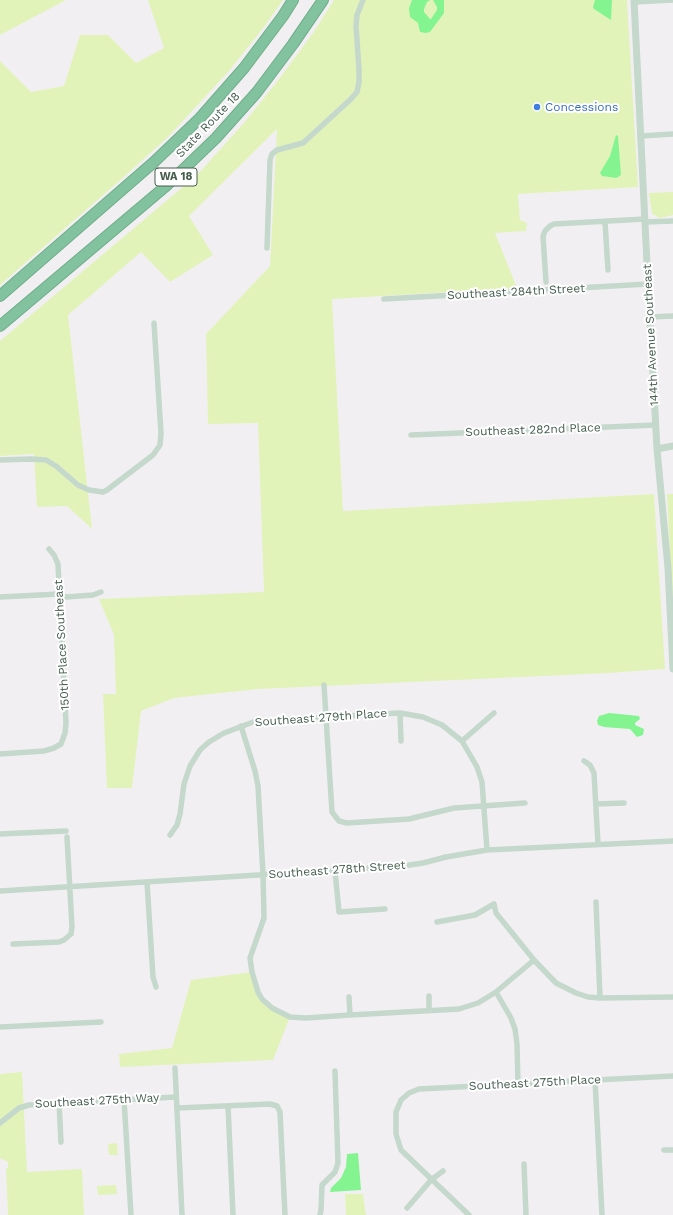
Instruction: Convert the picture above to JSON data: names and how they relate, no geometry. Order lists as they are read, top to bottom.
{
  "streets": {
    "highway": ["State Route 18", "WA 18"],
    "street": [
      "Southeast 284th Street",
      "144th Avenue Southeast",
      "Southeast 282nd Place",
      "150th Place Southeast",
      "Southeast 279th Place",
      "Southeast 278th Street",
      "Southeast 275th Place",
      "Southeast 275th Way"
    ]
  },
  "crossings": [
    ["Southeast 284th Street", "144th Avenue Southeast"],
    ["144th Avenue Southeast", "Southeast 282nd Place"]
  ],
  "places": ["Concessions"]
}
